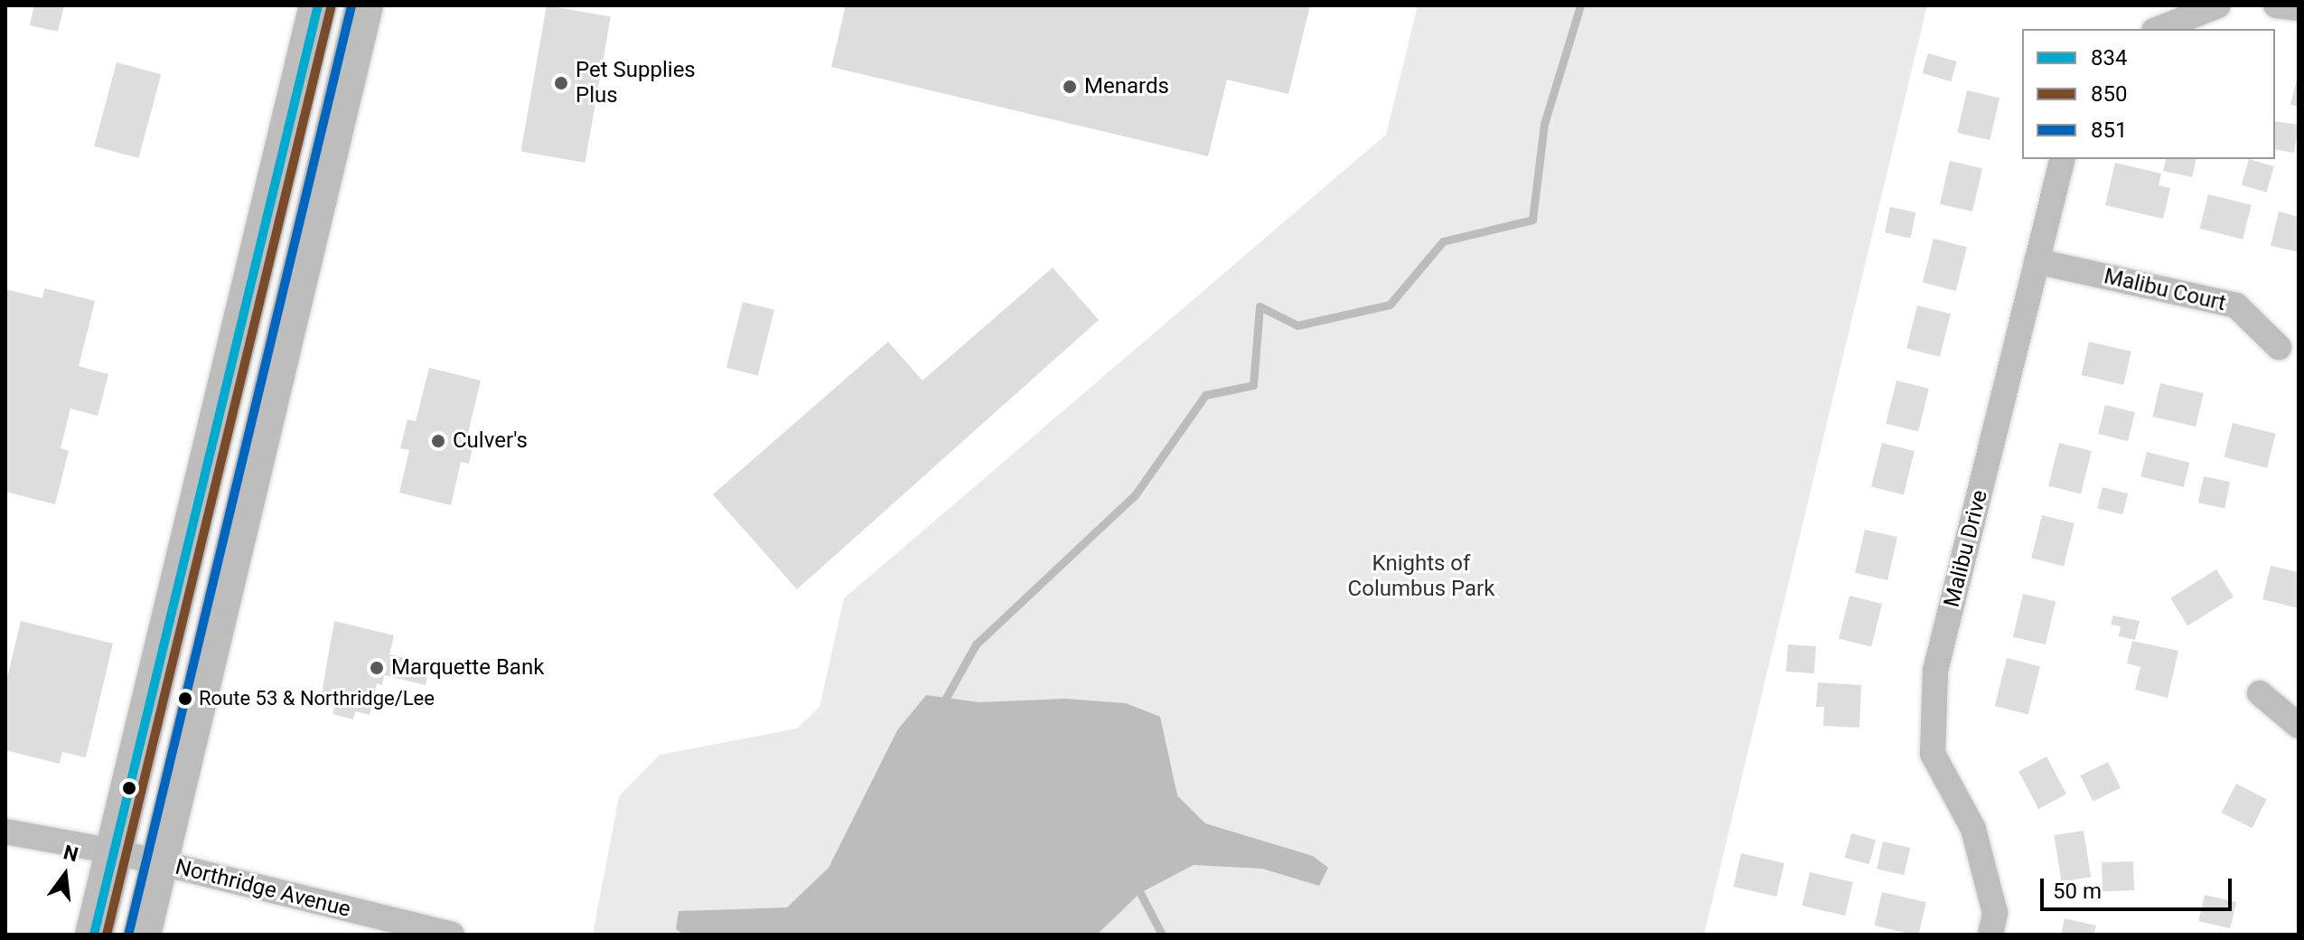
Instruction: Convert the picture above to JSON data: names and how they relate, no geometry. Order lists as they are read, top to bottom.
{
  "streets": {
    "street": ["Malibu Court", "Malibu Drive", "Northridge Avenue"]
  },
  "crossings": [
    ["Malibu Court", "Malibu Drive"]
  ],
  "parks": ["Knights of Columbus Park"],
  "places": [
    "Pet Supplies Plus",
    "Menards",
    "Culver's",
    "Marquette Bank",
    "Route 53 & Northridge/Lee"
  ],
  "lines": ["transit line 834", "transit line 851", "transit line 850"],
  "legend": ["834", "850", "851"],
  "scale_bar": "50 m",
  "north": "top"
}
